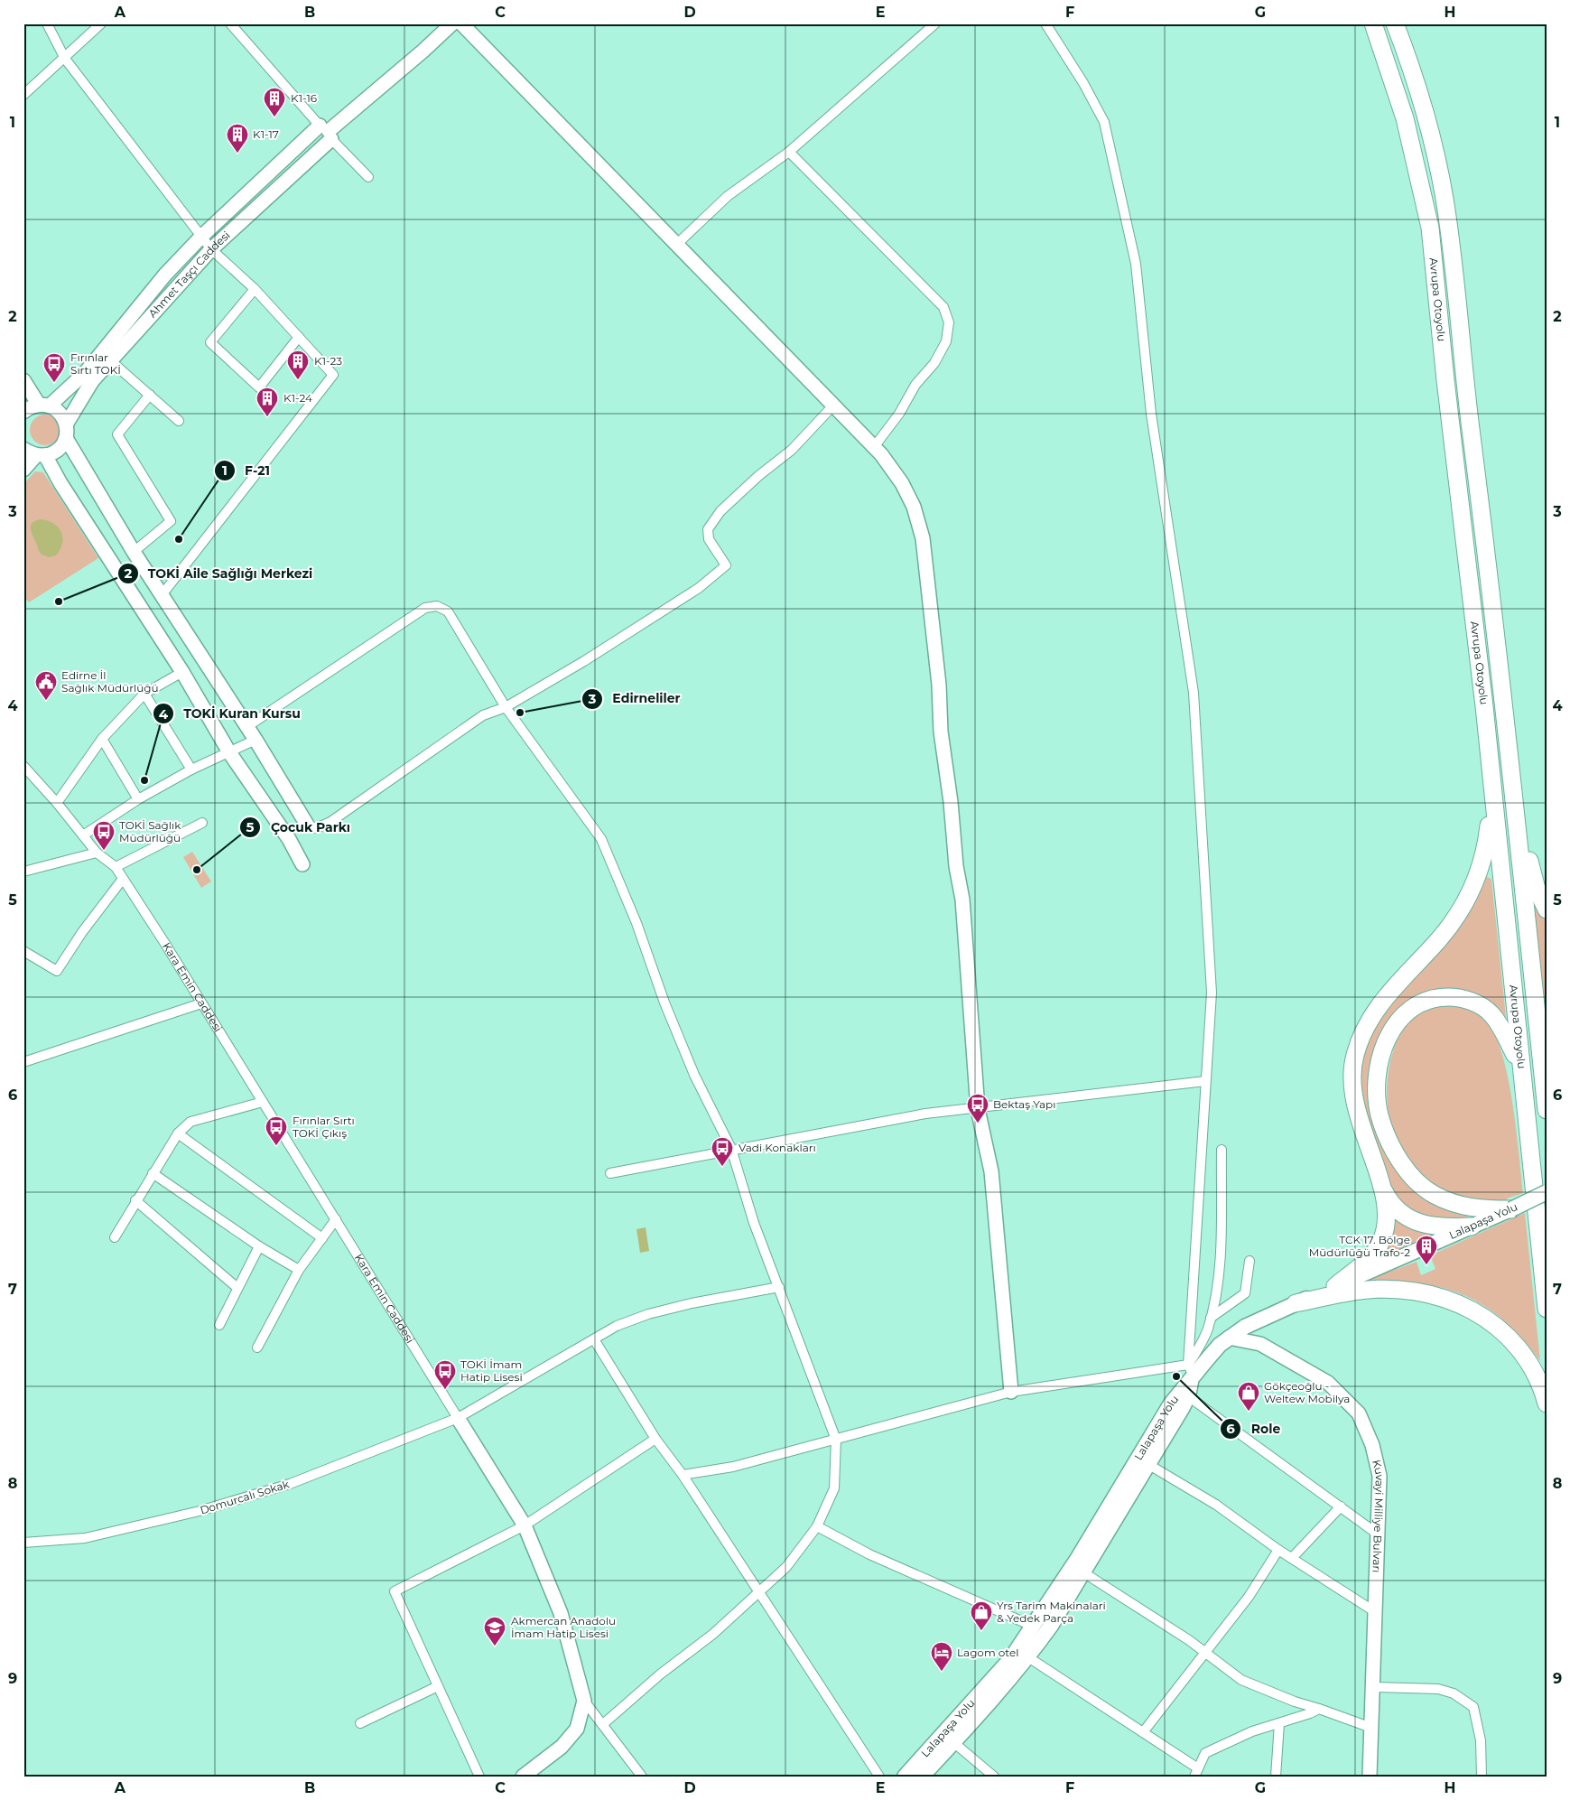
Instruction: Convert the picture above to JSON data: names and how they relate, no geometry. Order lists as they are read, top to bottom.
{
  "streets": {
    "highway": ["Avrupa Otoyolu"],
    "main road": ["Lalapaşa Yolu"],
    "street": [
      "Ahmet Taşçı Caddesi",
      "Kara Emin Caddesi",
      "Domurcalı Sokak",
      "Kuvayi Milliye Bulvarı"
    ]
  },
  "crossings": [
    ["Kara Emin Caddesi", "Domurcalı Sokak"],
    ["Lalapaşa Yolu", "Kuvayi Milliye Bulvarı"]
  ],
  "places": {
    "building": [
      "K1-16",
      "K1-17",
      "K1-23",
      "K1-24",
      "TCK 17. Bölge Müdürlüğü Trafo-2"
    ],
    "bus stop": [
      "Fırınlar Sırtı TOKİ",
      "TOKİ Sağlık Müdürlüğü",
      "Bektaş Yapı",
      "Fırınlar Sırtı TOKİ Çıkış",
      "Vadi Konakları",
      "TOKİ İmam Hatip Lisesi"
    ],
    "other": [
      "F-21",
      "TOKİ Aile Sağlığı Merkezi",
      "Edirneliler",
      "TOKİ Kuran Kursu",
      "Çocuk Parkı",
      "Role"
    ],
    "public building": ["Edirne İl Sağlık Müdürlüğü"],
    "shop": ["Gökçeoğlu - Weltew Mobilya", "Yrs Tarim Makinalari & Yedek Parça"],
    "school or university": ["Akmercan Anadolu İmam Hatip Lisesi"],
    "hotel": ["Lagom otel"]
  },
  "grid": {
    "columns": [
      "A",
      "B",
      "C",
      "D",
      "E",
      "F",
      "G",
      "H"
    ],
    "rows": [
      "1",
      "2",
      "3",
      "4",
      "5",
      "6",
      "7",
      "8",
      "9"
    ]
  }
}
